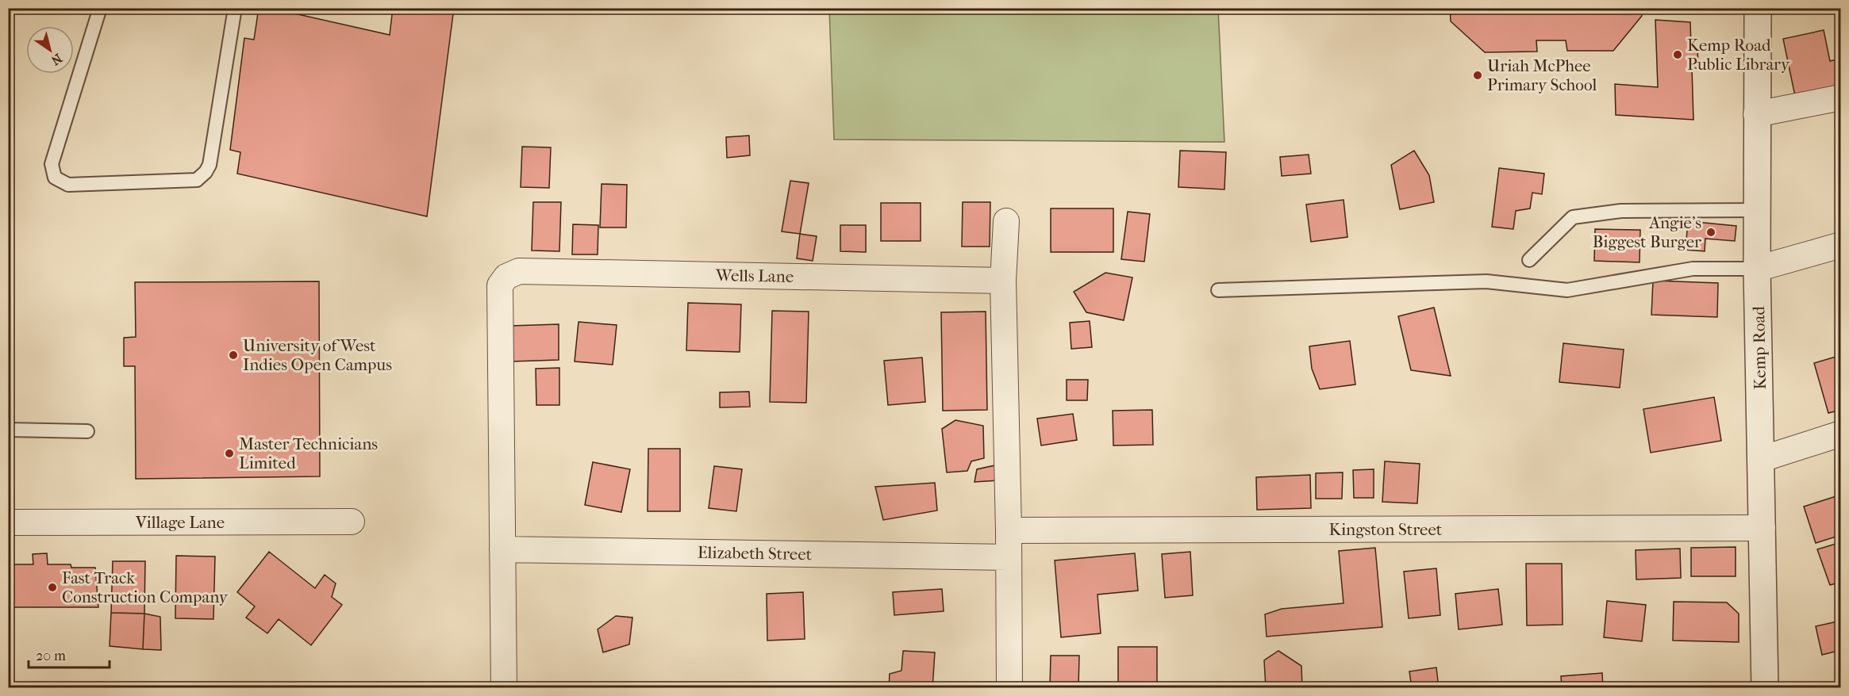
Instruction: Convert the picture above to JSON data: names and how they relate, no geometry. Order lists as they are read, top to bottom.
{
  "streets": {
    "street": [
      "Wells Lane",
      "Kemp Road",
      "Village Lane",
      "Kingston Street",
      "Elizabeth Street"
    ]
  },
  "crossings": [
    ["Wells Lane", "Elizabeth Street"],
    ["Kemp Road", "Kingston Street"]
  ],
  "places": [
    "Kemp Road Public Library",
    "Uriah McPhee Primary School",
    "Angie's Biggest Burger",
    "University of West Indies Open Campus",
    "Master Technicians Limited",
    "Fast Track Construction Company"
  ],
  "scale_bar": "20 m",
  "north": "bottom right"
}
